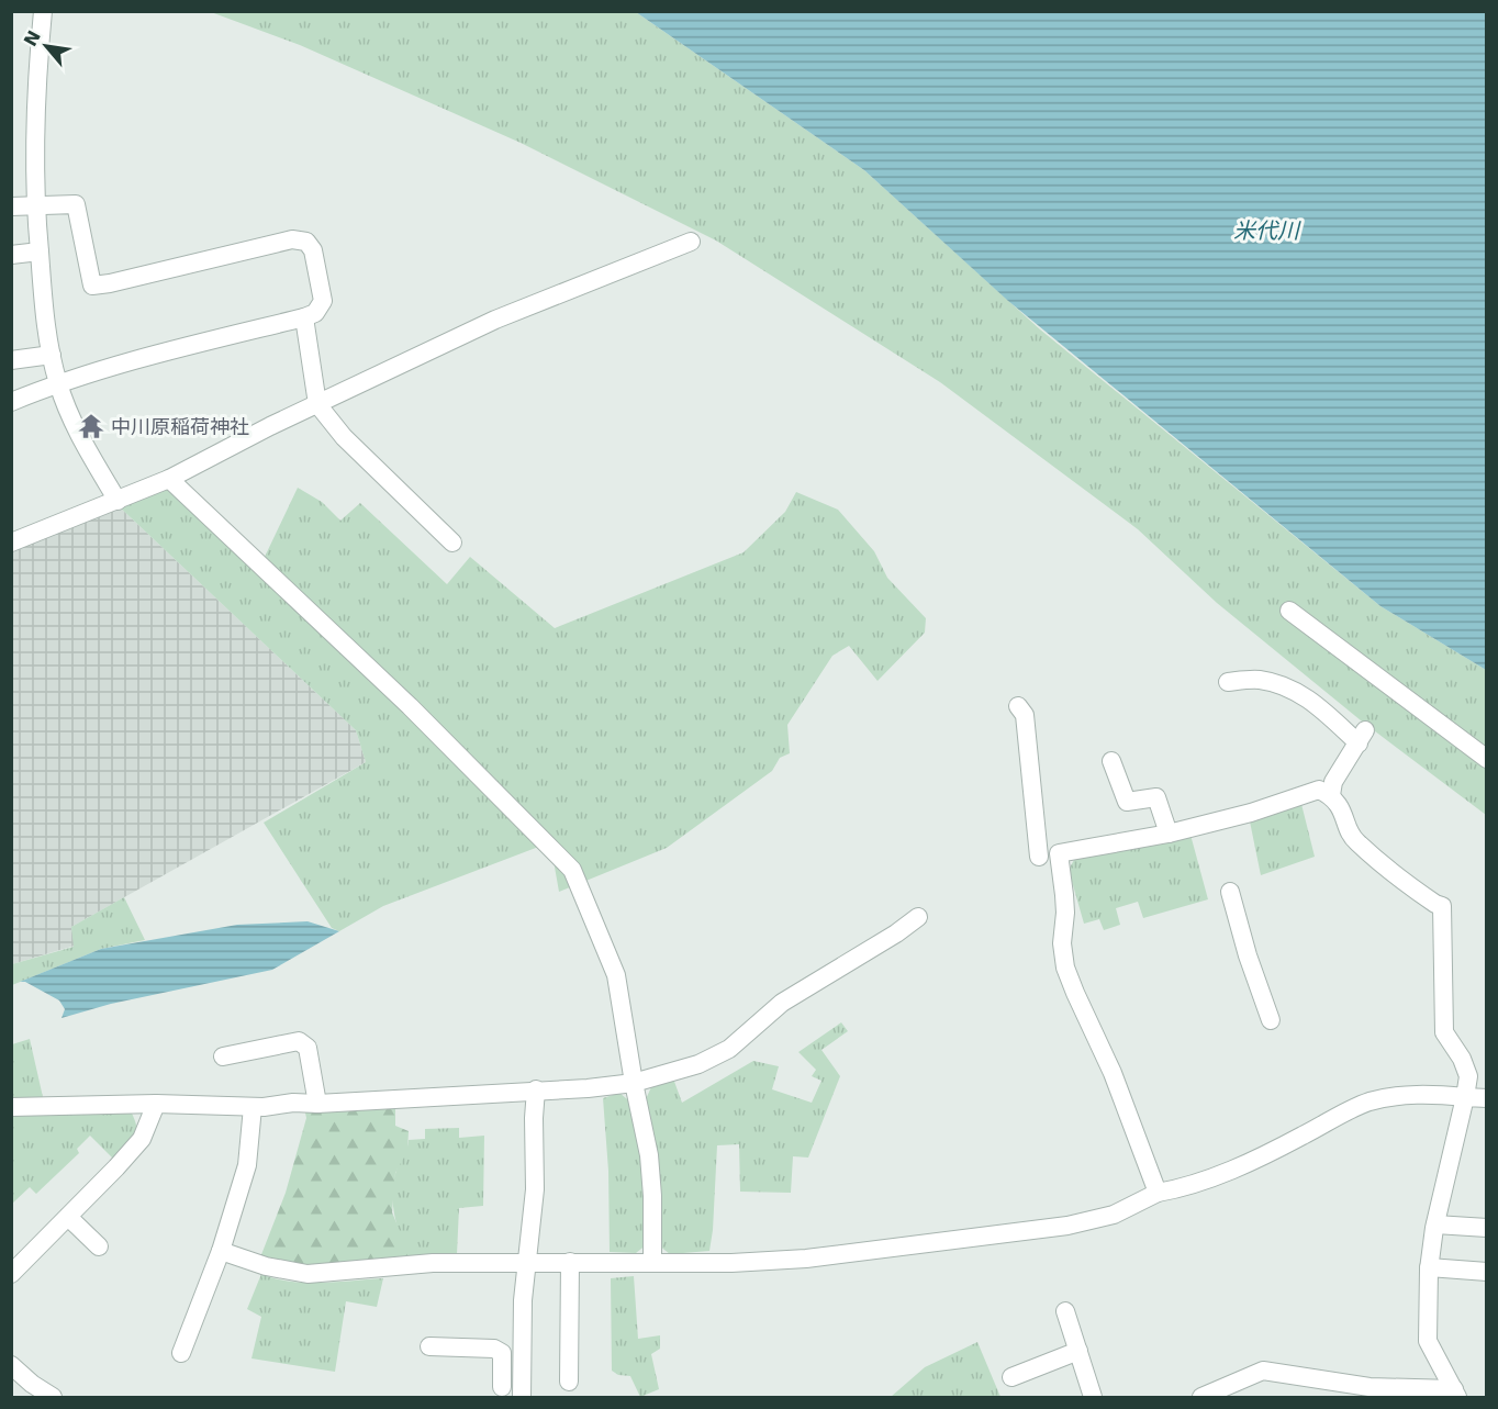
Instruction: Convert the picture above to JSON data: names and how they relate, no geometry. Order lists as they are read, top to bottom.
{
  "water": ["米代川"],
  "places": {
    "temple": ["中川原稲荷神社"]
  },
  "north": "top left"
}
